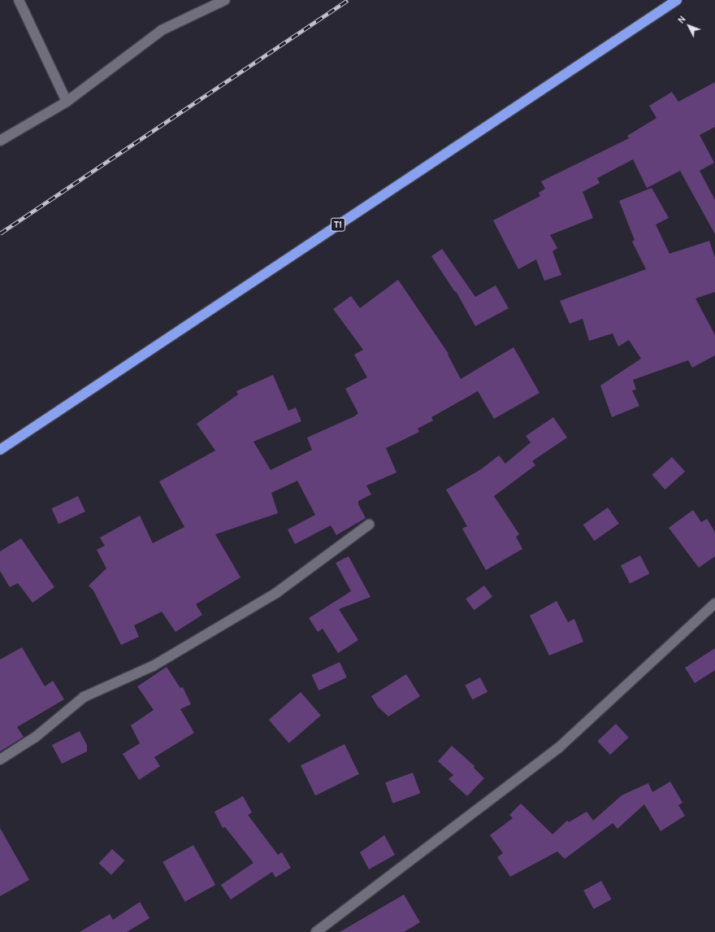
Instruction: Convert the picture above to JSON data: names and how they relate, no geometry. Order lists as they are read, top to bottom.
{
  "streets": {
    "highway": ["T1"]
  },
  "north": "top left"
}
